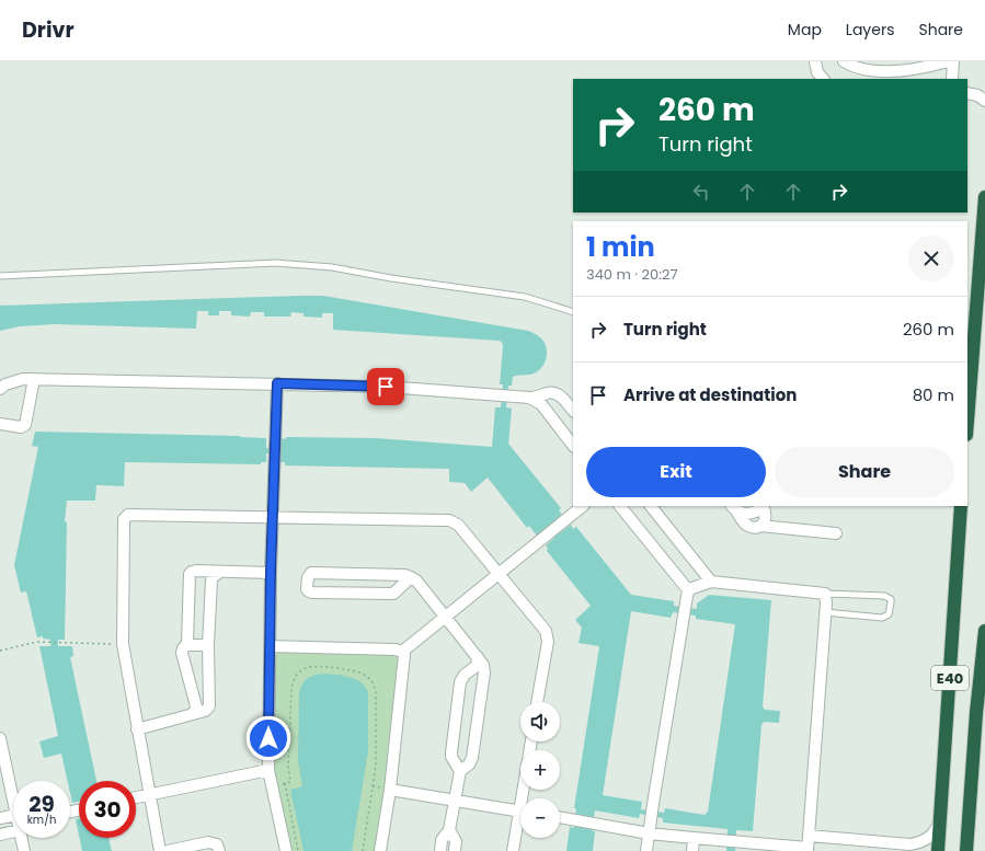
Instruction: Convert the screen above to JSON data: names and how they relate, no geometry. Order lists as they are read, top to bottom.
{
  "streets": {
    "highway": ["E40"]
  },
  "page": {
    "header": "Drivr",
    "nav": ["Map", "Layers", "Share"],
    "turn": ["260 m", "Turn right"],
    "heading": ["1 min", "340 m · 20:27"],
    "list": [
      {
        "name": "Turn right",
        "value": "260 m"
      },
      {
        "name": "Arrive at destination",
        "value": "80 m"
      }
    ],
    "buttons": ["Exit", "Share"],
    "map_buttons": ["+", "−"],
    "speed": "29 km/h",
    "limit": "30"
  }
}
